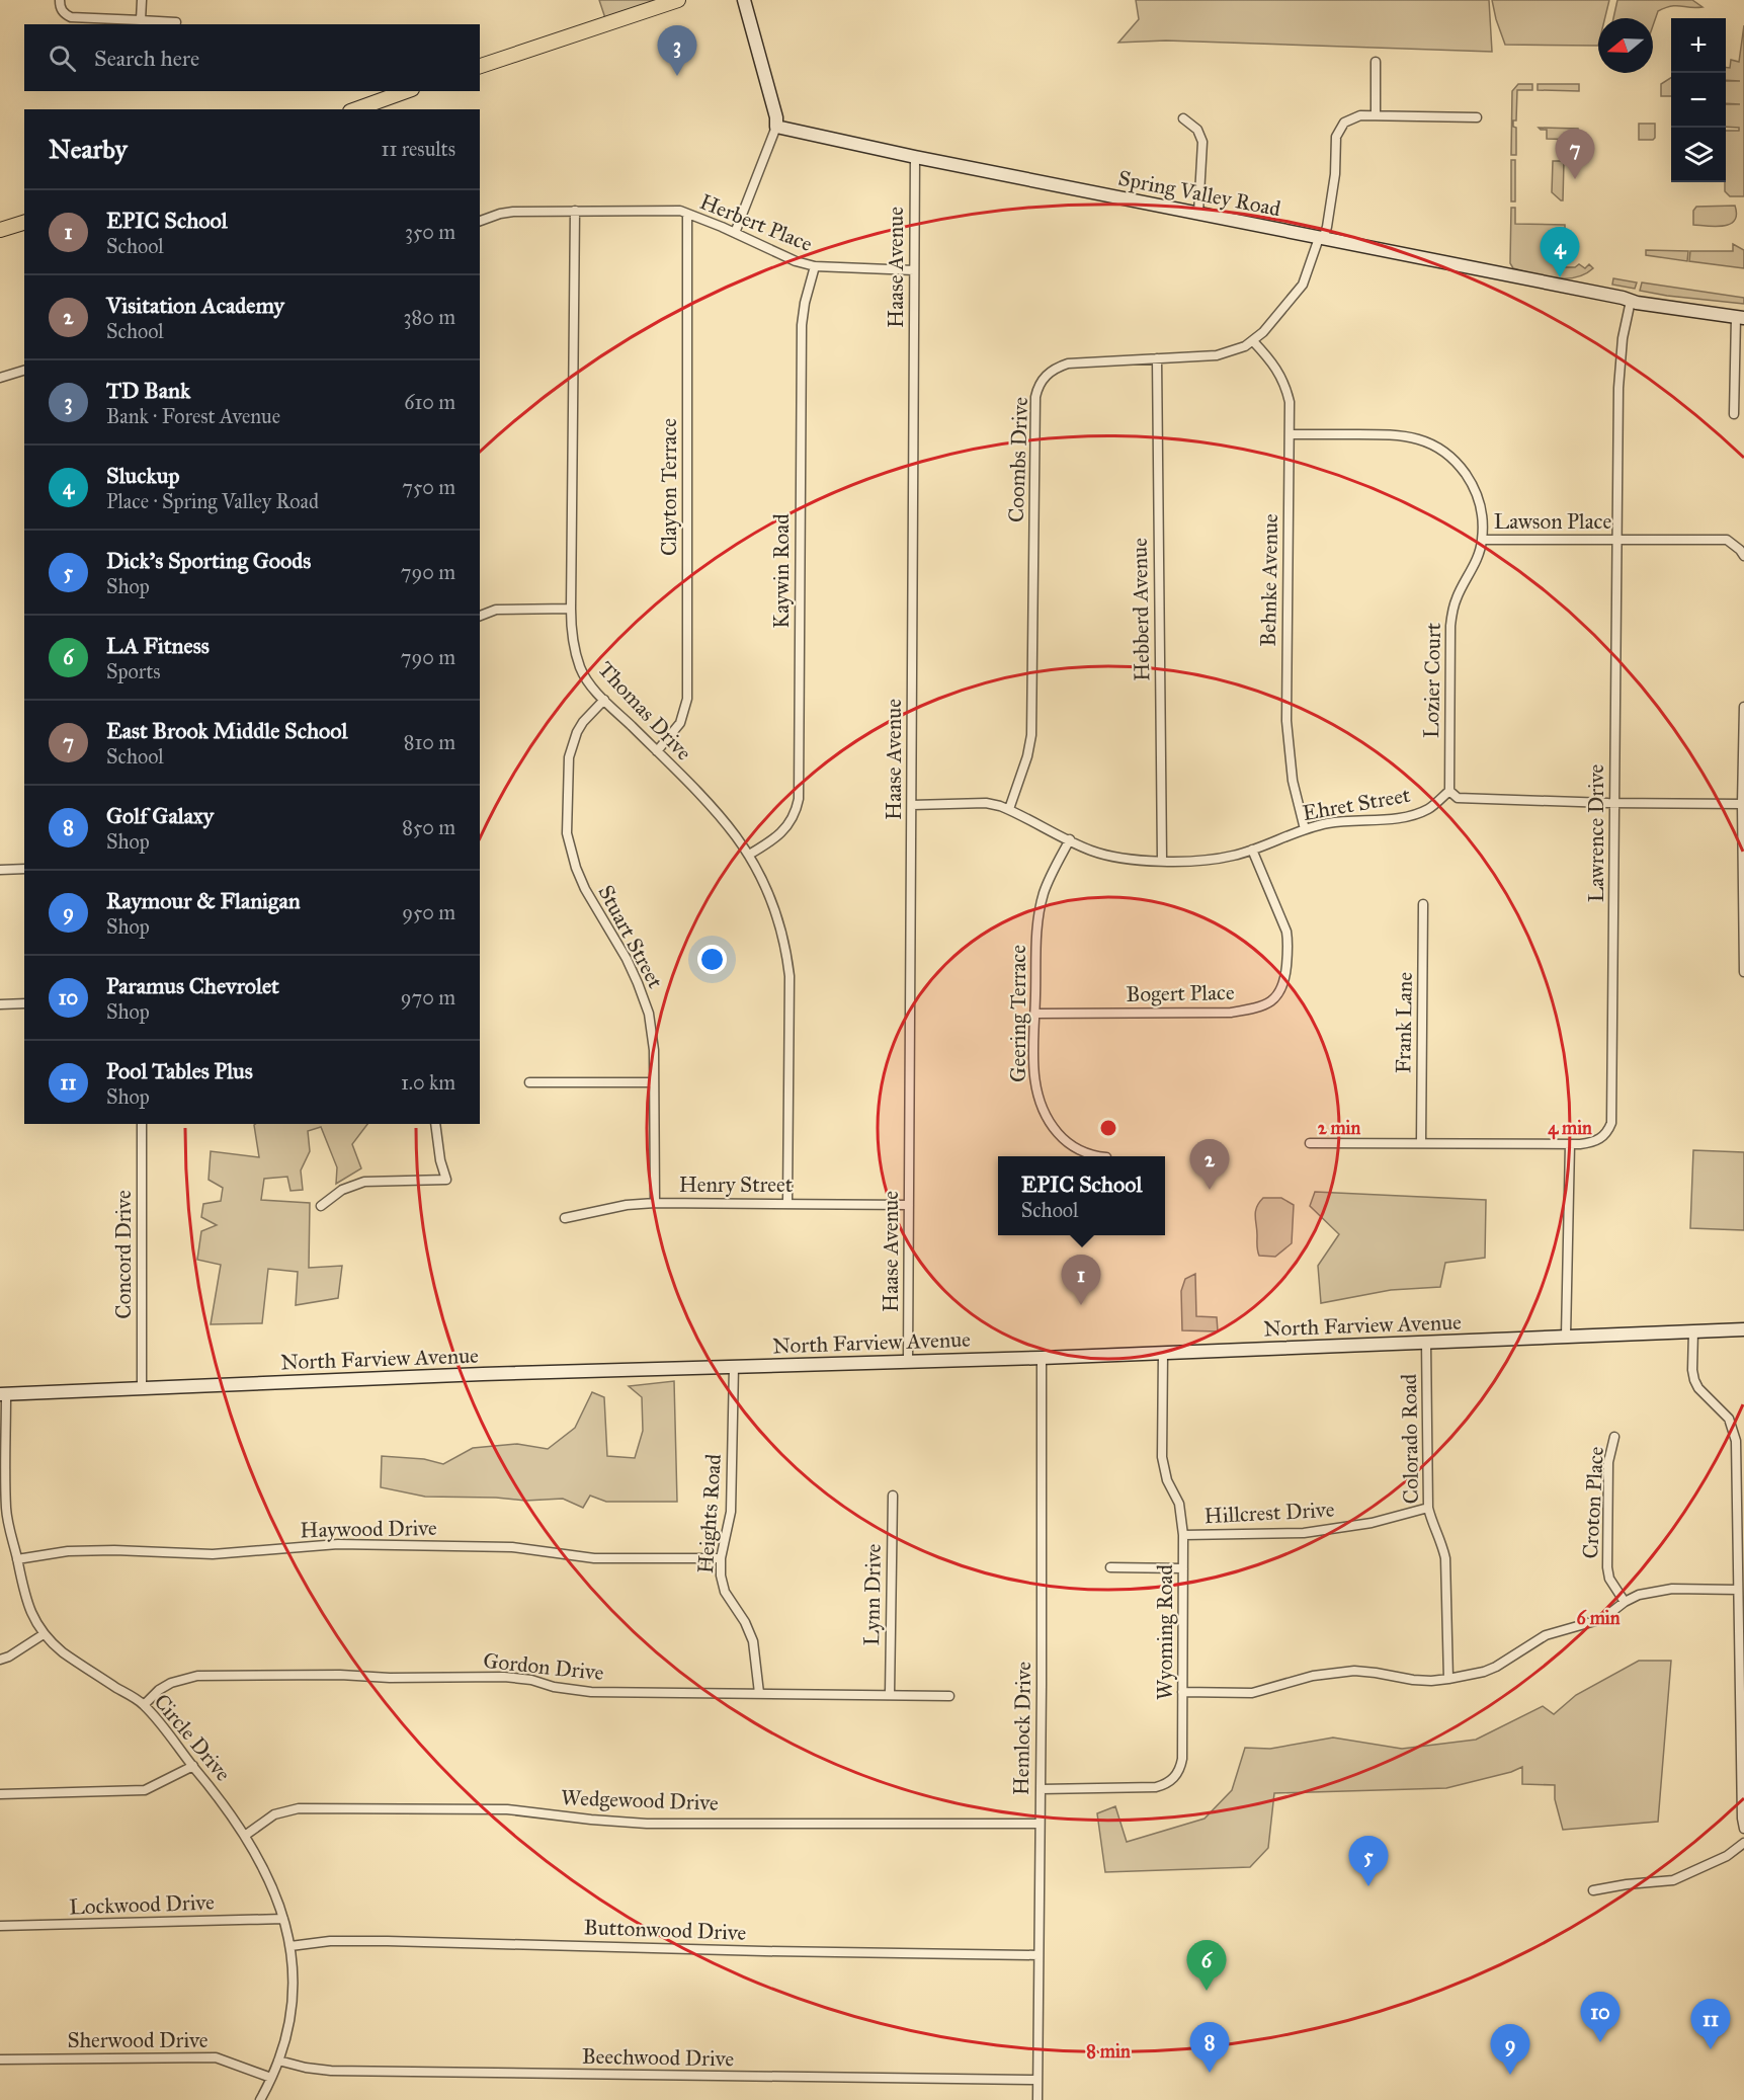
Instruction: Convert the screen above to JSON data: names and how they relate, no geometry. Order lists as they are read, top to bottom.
{
  "streets": {
    "street": [
      "Spring Valley Road",
      "Herbert Place",
      "Haase Avenue",
      "Coombs Drive",
      "Clayton Terrace",
      "Lawson Place",
      "Kaywin Road",
      "Behnke Avenue",
      "Hebberd Avenue",
      "Lozier Court",
      "Thomas Drive",
      "Ehret Street",
      "Lawrence Drive",
      "Stuart Street",
      "Bogert Place",
      "Geering Terrace",
      "Frank Lane",
      "Henry Street",
      "Concord Drive",
      "North Farview Avenue",
      "Colorado Road",
      "Croton Place",
      "Hillcrest Drive",
      "Heights Road",
      "Haywood Drive",
      "Lynn Drive",
      "Wyoming Road",
      "Gordon Drive",
      "Hemlock Drive",
      "Circle Drive",
      "Wedgewood Drive",
      "Lockwood Drive",
      "Buttonwood Drive",
      "Sherwood Drive",
      "Beechwood Drive"
    ]
  },
  "crossings": [
    ["Spring Valley Road", "Haase Avenue"],
    ["Spring Valley Road", "Coombs Drive"],
    ["Spring Valley Road", "Lawrence Drive"],
    ["Herbert Place", "Haase Avenue"],
    ["Herbert Place", "Clayton Terrace"],
    ["Herbert Place", "Kaywin Road"],
    ["Herbert Place", "Thomas Drive"],
    ["Haase Avenue", "Ehret Street"],
    ["Haase Avenue", "Henry Street"],
    ["Haase Avenue", "North Farview Avenue"],
    ["Coombs Drive", "Behnke Avenue"],
    ["Coombs Drive", "Hebberd Avenue"],
    ["Coombs Drive", "Ehret Street"],
    ["Clayton Terrace", "Thomas Drive"],
    ["Lawson Place", "Behnke Avenue"],
    ["Lawson Place", "Lozier Court"],
    ["Lawson Place", "Lawrence Drive"],
    ["Kaywin Road", "Thomas Drive"],
    ["Behnke Avenue", "Ehret Street"],
    ["Hebberd Avenue", "Ehret Street"],
    ["Lozier Court", "Ehret Street"],
    ["Thomas Drive", "Stuart Street"],
    ["Thomas Drive", "Henry Street"],
    ["Ehret Street", "Bogert Place"],
    ["Ehret Street", "Geering Terrace"],
    ["Lawrence Drive", "Frank Lane"],
    ["Stuart Street", "Henry Street"],
    ["Bogert Place", "Geering Terrace"],
    ["Concord Drive", "North Farview Avenue"],
    ["North Farview Avenue", "Colorado Road"],
    ["North Farview Avenue", "Heights Road"],
    ["North Farview Avenue", "Wyoming Road"],
    ["North Farview Avenue", "Hemlock Drive"],
    ["North Farview Avenue", "Circle Drive"],
    ["Colorado Road", "Hillcrest Drive"],
    ["Hillcrest Drive", "Wyoming Road"],
    ["Heights Road", "Haywood Drive"],
    ["Heights Road", "Gordon Drive"],
    ["Haywood Drive", "Circle Drive"],
    ["Lynn Drive", "Gordon Drive"],
    ["Wyoming Road", "Hemlock Drive"],
    ["Gordon Drive", "Circle Drive"],
    ["Hemlock Drive", "Wedgewood Drive"],
    ["Hemlock Drive", "Buttonwood Drive"],
    ["Hemlock Drive", "Beechwood Drive"],
    ["Circle Drive", "Wedgewood Drive"],
    ["Circle Drive", "Lockwood Drive"],
    ["Circle Drive", "Buttonwood Drive"],
    ["Circle Drive", "Sherwood Drive"],
    ["Circle Drive", "Beechwood Drive"]
  ],
  "north": "left",
  "page": {
    "map_buttons": ["+", "−"],
    "search": "Search here",
    "pins": [
      "3",
      "7",
      "4",
      "2",
      "1",
      "5",
      "6",
      "10",
      "11",
      "8",
      "9"
    ],
    "heading": ["Nearby", "11 results"],
    "list": [
      {
        "mark": "1",
        "name": "EPIC School",
        "note": "School",
        "value": "350 m"
      },
      {
        "mark": "2",
        "name": "Visitation Academy",
        "note": "School",
        "value": "380 m"
      },
      {
        "mark": "3",
        "name": "TD Bank",
        "note": "Bank · Forest Avenue",
        "value": "610 m"
      },
      {
        "mark": "4",
        "name": "Sluckup",
        "note": "Place · Spring Valley Road",
        "value": "750 m"
      },
      {
        "mark": "5",
        "name": "Dick's Sporting Goods",
        "note": "Shop",
        "value": "790 m"
      },
      {
        "mark": "6",
        "name": "LA Fitness",
        "note": "Sports",
        "value": "790 m"
      },
      {
        "mark": "7",
        "name": "East Brook Middle School",
        "note": "School",
        "value": "810 m"
      },
      {
        "mark": "8",
        "name": "Golf Galaxy",
        "note": "Shop",
        "value": "850 m"
      },
      {
        "mark": "9",
        "name": "Raymour & Flanigan",
        "note": "Shop",
        "value": "950 m"
      },
      {
        "mark": "10",
        "name": "Paramus Chevrolet",
        "note": "Shop",
        "value": "970 m"
      },
      {
        "mark": "11",
        "name": "Pool Tables Plus",
        "note": "Shop",
        "value": "1.0 km"
      }
    ],
    "popup": ["EPIC School", "School"]
  },
  "rings": [
    "2 min",
    "4 min",
    "6 min",
    "8 min"
  ]
}
